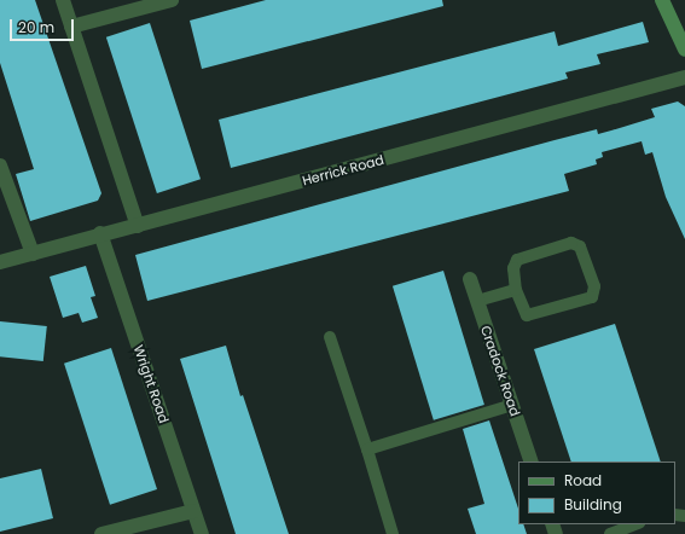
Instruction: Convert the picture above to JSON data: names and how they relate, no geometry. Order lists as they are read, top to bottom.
{
  "streets": {
    "street": ["Herrick Road", "Cradock Road", "Wright Road"]
  },
  "crossings": [
    ["Herrick Road", "Wright Road"]
  ],
  "legend": ["Road", "Building"],
  "scale_bar": "20 m"
}
